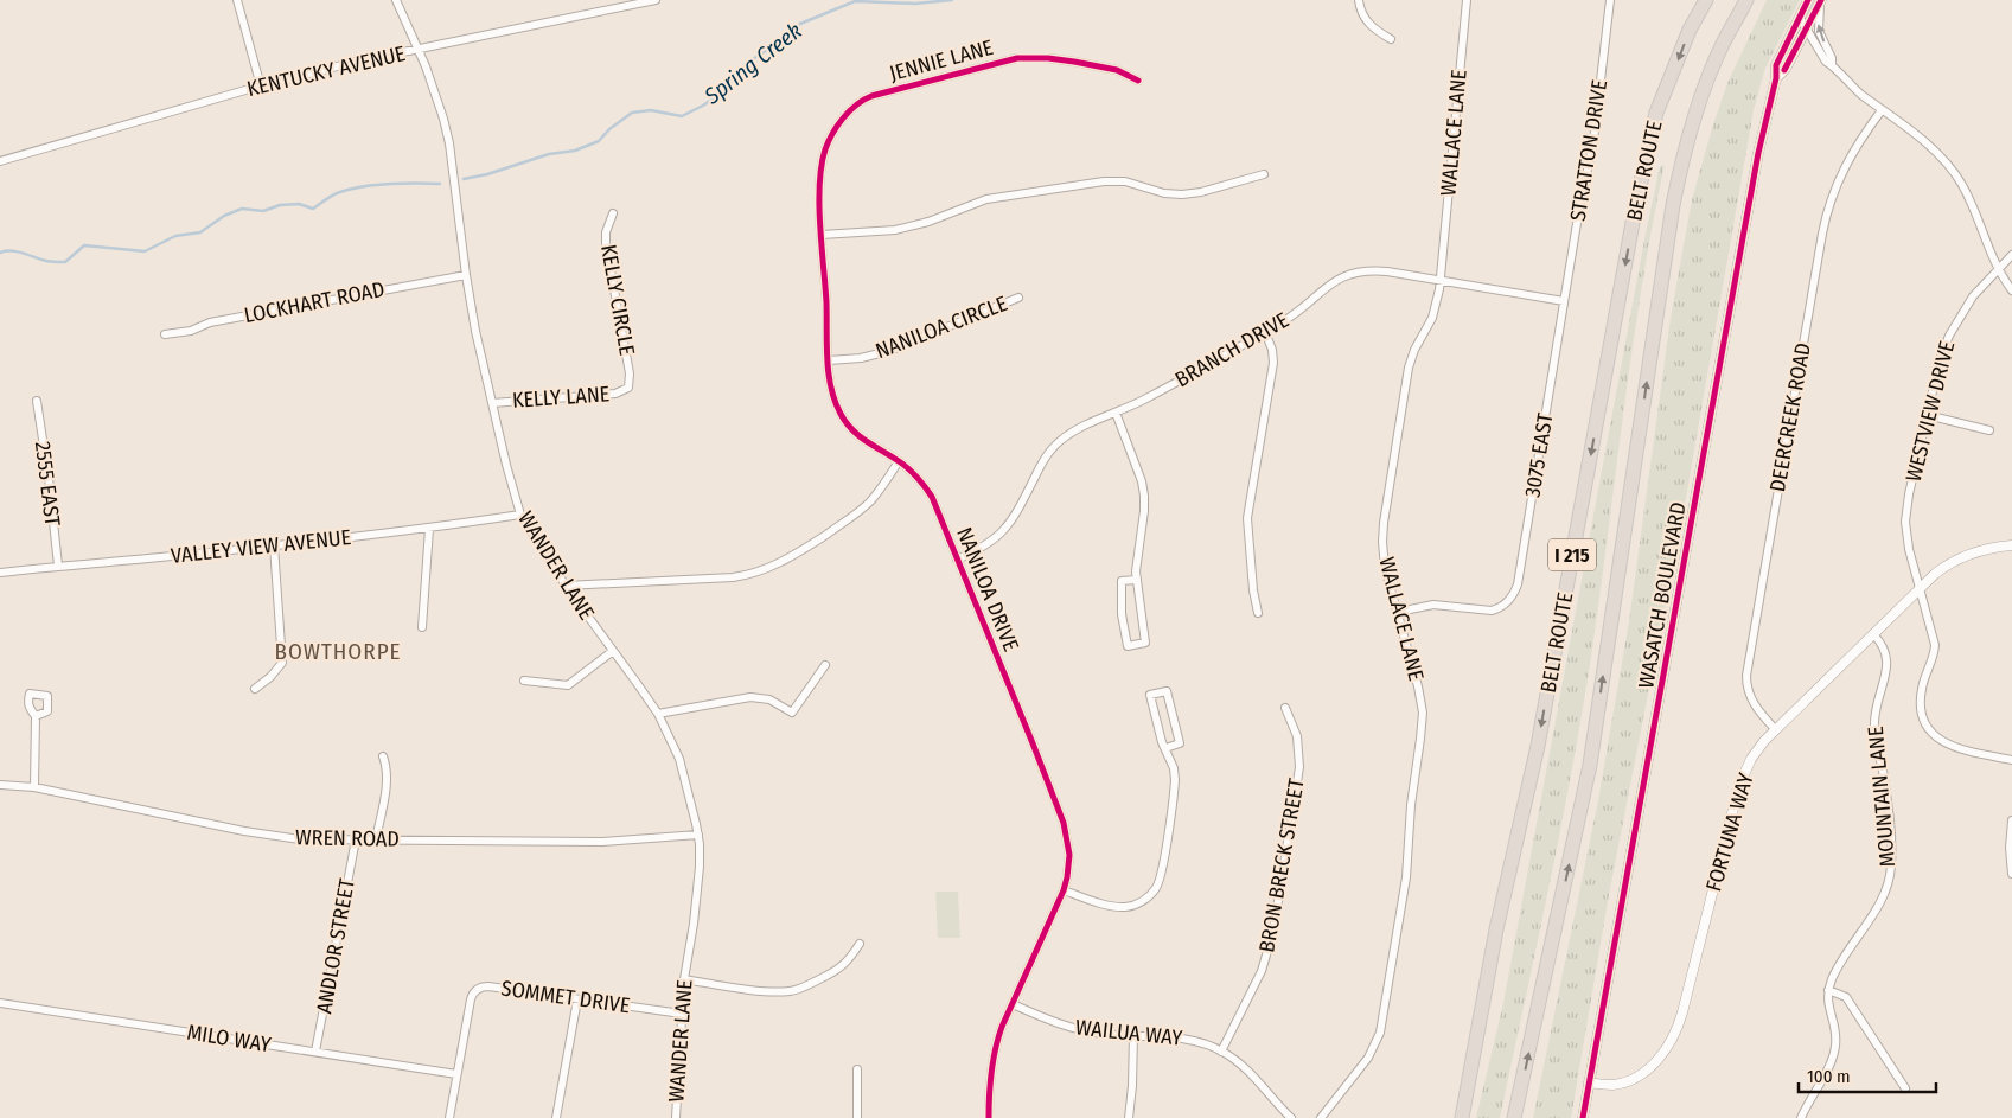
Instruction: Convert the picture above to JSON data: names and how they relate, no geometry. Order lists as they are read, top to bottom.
{
  "streets": {
    "highway": ["BELT ROUTE", "I 215"],
    "street": [
      "JENNIE LANE",
      "KENTUCKY AVENUE",
      "WALLACE LANE",
      "STRATTON DRIVE",
      "KELLY CIRCLE",
      "LOCKHART ROAD",
      "NANILOA CIRCLE",
      "BRANCH DRIVE",
      "KELLY LANE",
      "WESTVIEW DRIVE",
      "DEERCREEK ROAD",
      "3075 EAST",
      "2555 EAST",
      "VALLEY VIEW AVENUE",
      "WANDER LANE",
      "NANILOA DRIVE",
      "WASATCH BOULEVARD",
      "MOUNTAIN LANE",
      "FORTUNA WAY",
      "WREN ROAD",
      "BRON BRECK STREET",
      "ANDLOR STREET",
      "SOMMET DRIVE",
      "WAILUA WAY",
      "MILO WAY"
    ]
  },
  "crossings": [
    ["JENNIE LANE", "NANILOA DRIVE"],
    ["KENTUCKY AVENUE", "WANDER LANE"],
    ["WALLACE LANE", "BRANCH DRIVE"],
    ["WALLACE LANE", "3075 EAST"],
    ["STRATTON DRIVE", "BRANCH DRIVE"],
    ["STRATTON DRIVE", "3075 EAST"],
    ["KELLY CIRCLE", "KELLY LANE"],
    ["LOCKHART ROAD", "WANDER LANE"],
    ["NANILOA CIRCLE", "NANILOA DRIVE"],
    ["BRANCH DRIVE", "3075 EAST"],
    ["BRANCH DRIVE", "NANILOA DRIVE"],
    ["KELLY LANE", "WANDER LANE"],
    ["WESTVIEW DRIVE", "FORTUNA WAY"],
    ["DEERCREEK ROAD", "FORTUNA WAY"],
    ["2555 EAST", "VALLEY VIEW AVENUE"],
    ["VALLEY VIEW AVENUE", "WANDER LANE"],
    ["WANDER LANE", "WREN ROAD"],
    ["WANDER LANE", "SOMMET DRIVE"],
    ["NANILOA DRIVE", "WAILUA WAY"],
    ["WASATCH BOULEVARD", "FORTUNA WAY"],
    ["MOUNTAIN LANE", "FORTUNA WAY"],
    ["WREN ROAD", "ANDLOR STREET"],
    ["BRON BRECK STREET", "WAILUA WAY"],
    ["ANDLOR STREET", "MILO WAY"],
    ["SOMMET DRIVE", "MILO WAY"]
  ],
  "districts": ["BOWTHORPE"],
  "water": ["Spring Creek"],
  "scale_bar": "100 m"
}
